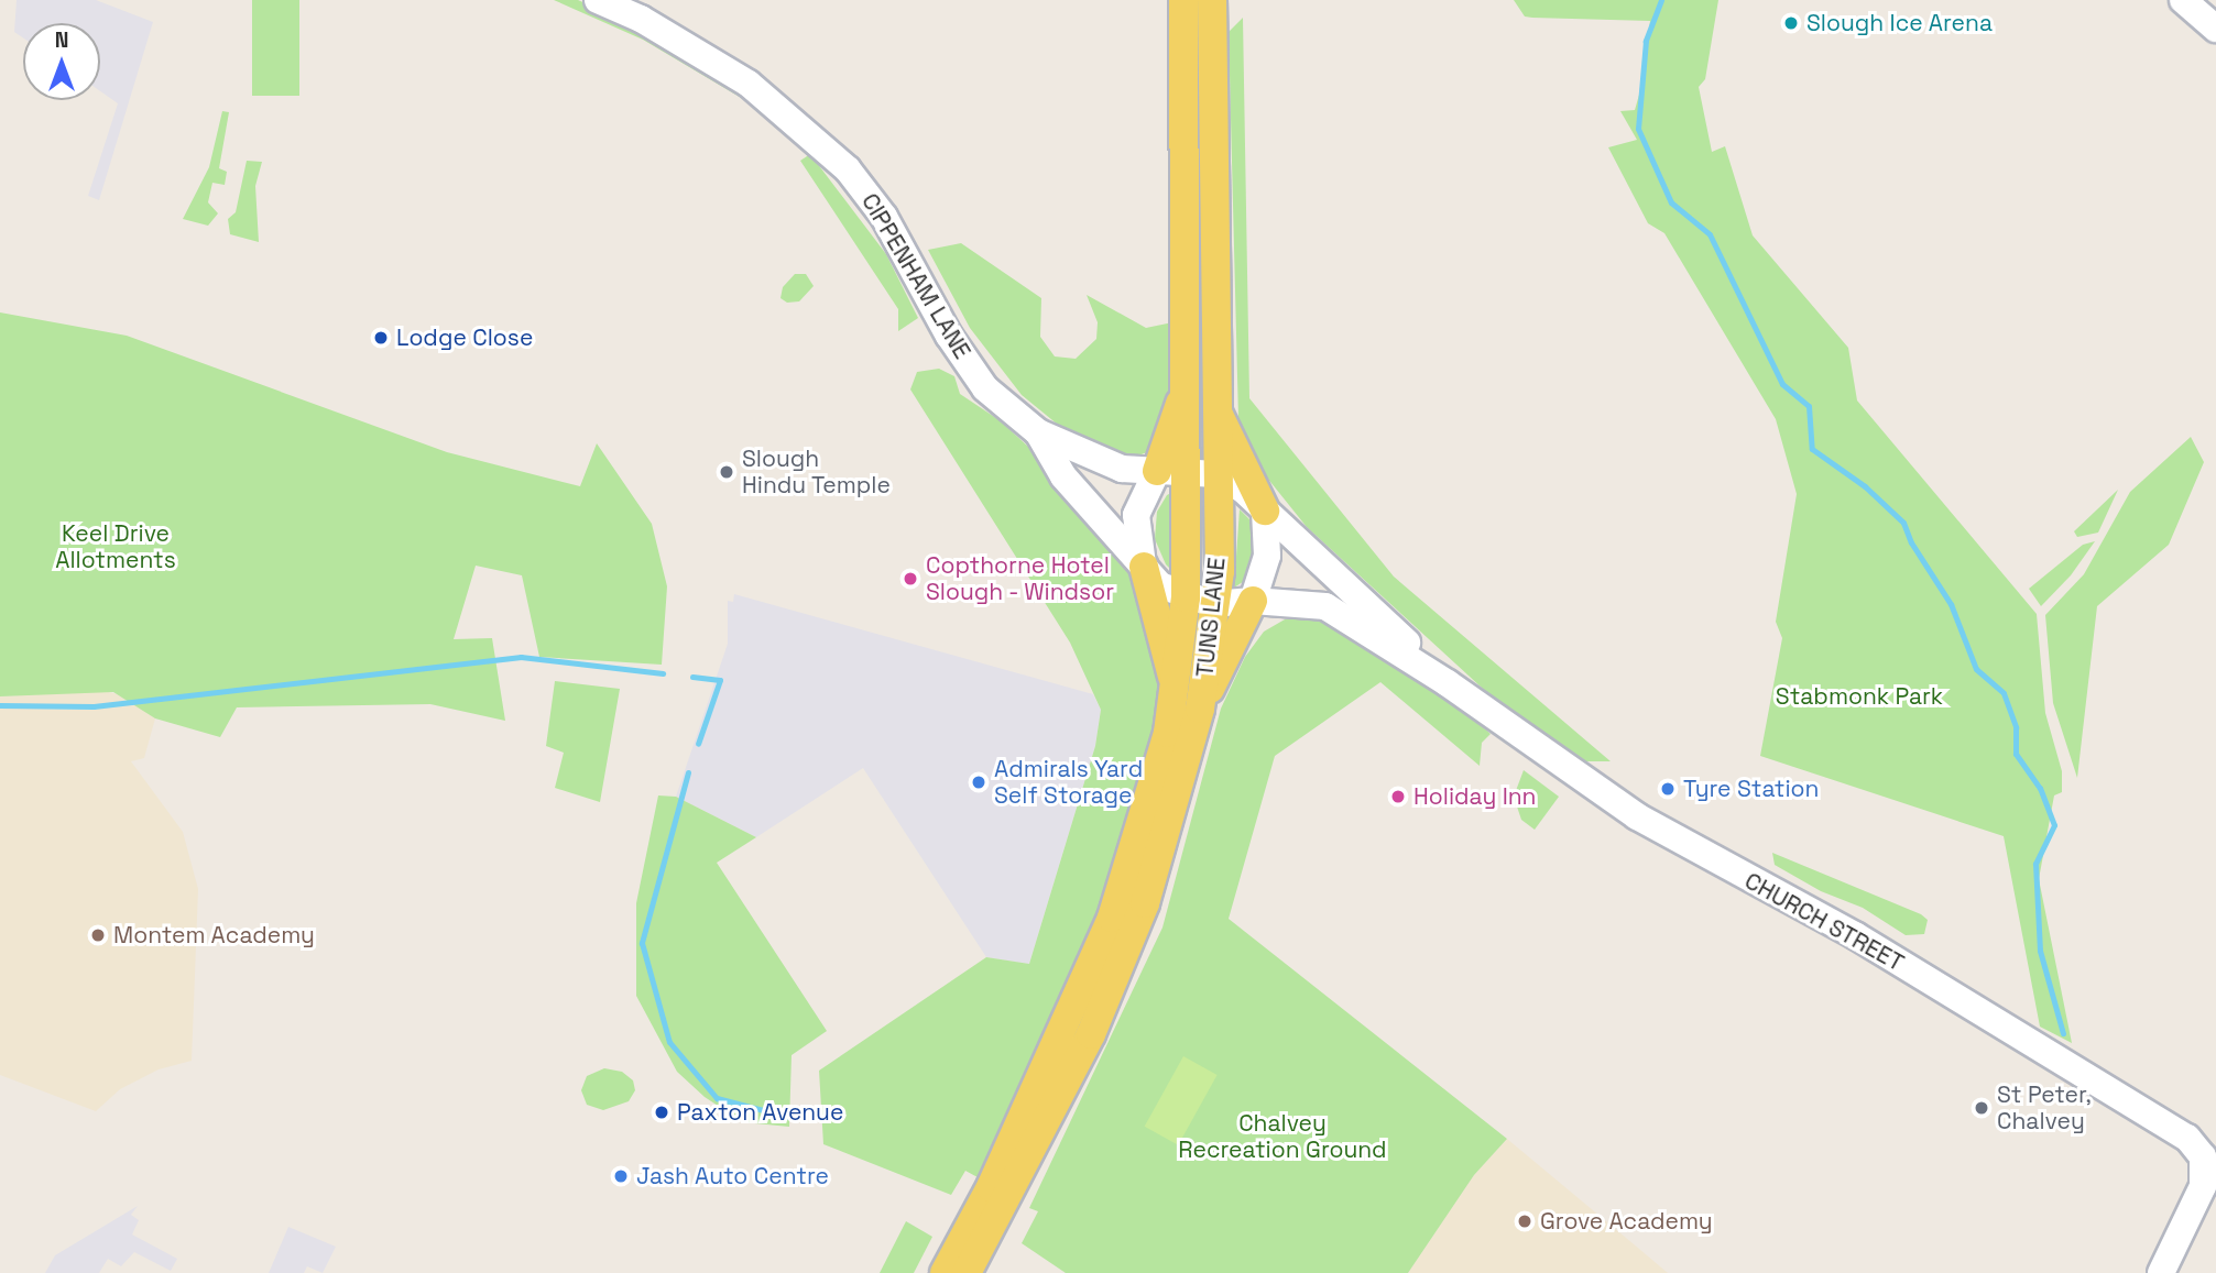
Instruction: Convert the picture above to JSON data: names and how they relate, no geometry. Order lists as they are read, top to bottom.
{
  "streets": {
    "main road": ["TUNS LANE"],
    "street": ["CIPPENHAM LANE", "CHURCH STREET"]
  },
  "crossings": [
    ["CIPPENHAM LANE", "TUNS LANE"],
    ["CIPPENHAM LANE", "CHURCH STREET"],
    ["TUNS LANE", "CHURCH STREET"]
  ],
  "parks": ["Keel Drive Allotments", "Stabmonk Park", "Chalvey Recreation Ground"],
  "places": [
    "Slough Ice Arena",
    "Lodge Close",
    "Slough Hindu Temple",
    "Copthorne Hotel Slough - Windsor",
    "Admirals Yard Self Storage",
    "Tyre Station",
    "Holiday Inn",
    "Montem Academy",
    "St Peter, Chalvey",
    "Paxton Avenue",
    "Jash Auto Centre",
    "Grove Academy"
  ],
  "north": "top"
}
